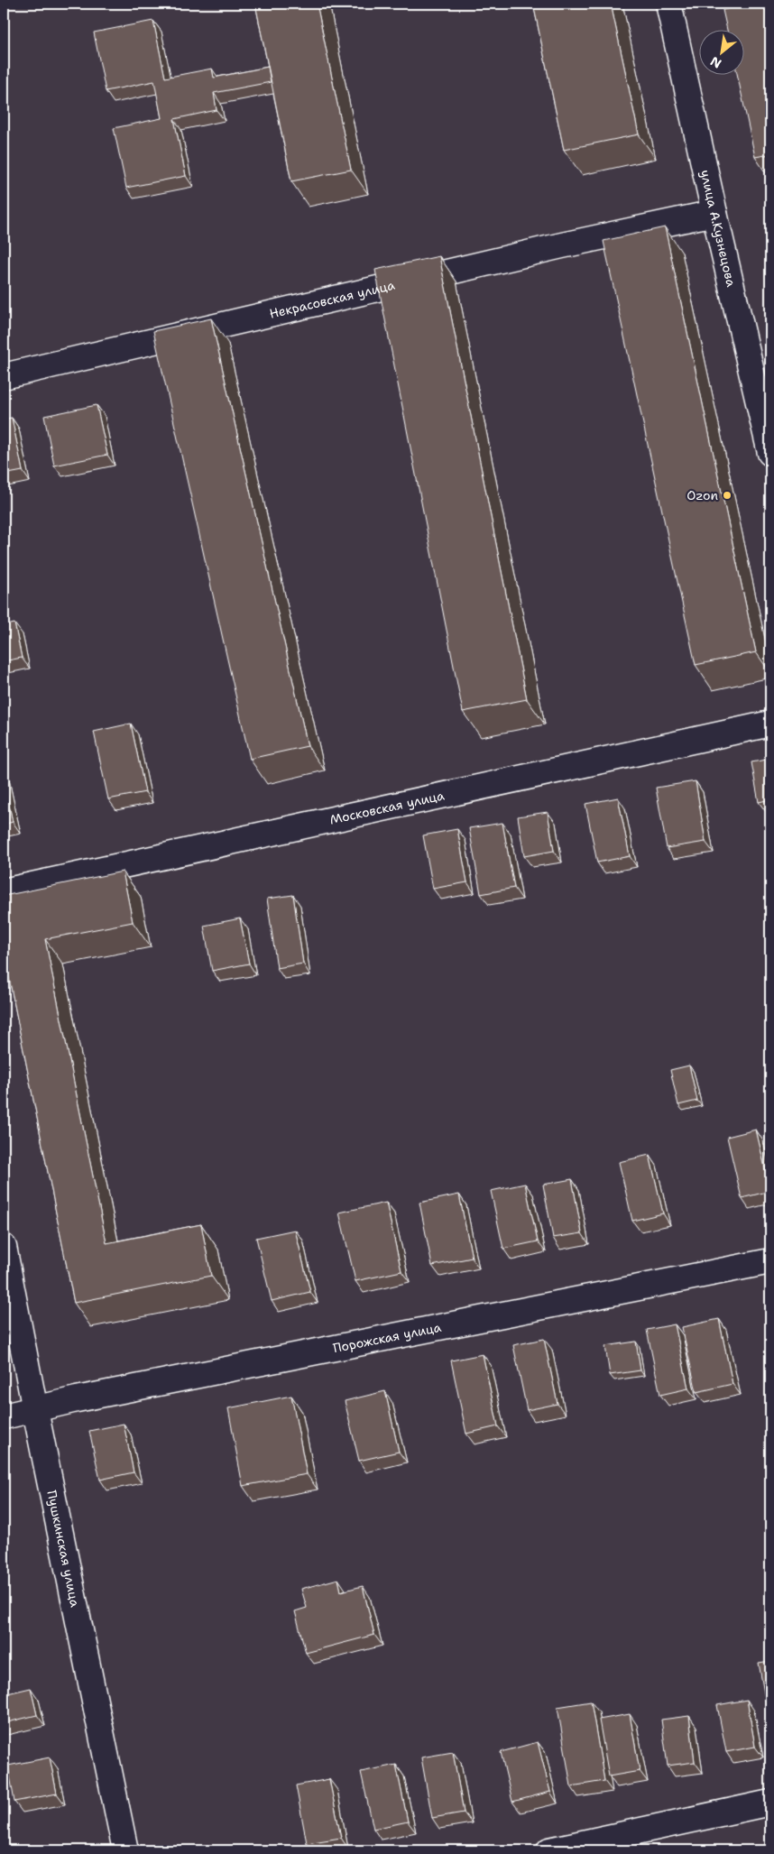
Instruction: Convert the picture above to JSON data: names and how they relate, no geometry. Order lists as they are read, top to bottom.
{
  "streets": {
    "street": [
      "улица А.Кузнецова",
      "Некрасовская улица",
      "Московская улица",
      "Порожская улица",
      "Пушкинская улица"
    ]
  },
  "crossings": [
    ["улица А.Кузнецова", "Некрасовская улица"],
    ["Порожская улица", "Пушкинская улица"]
  ],
  "places": ["Ozon"],
  "north": "bottom left"
}
